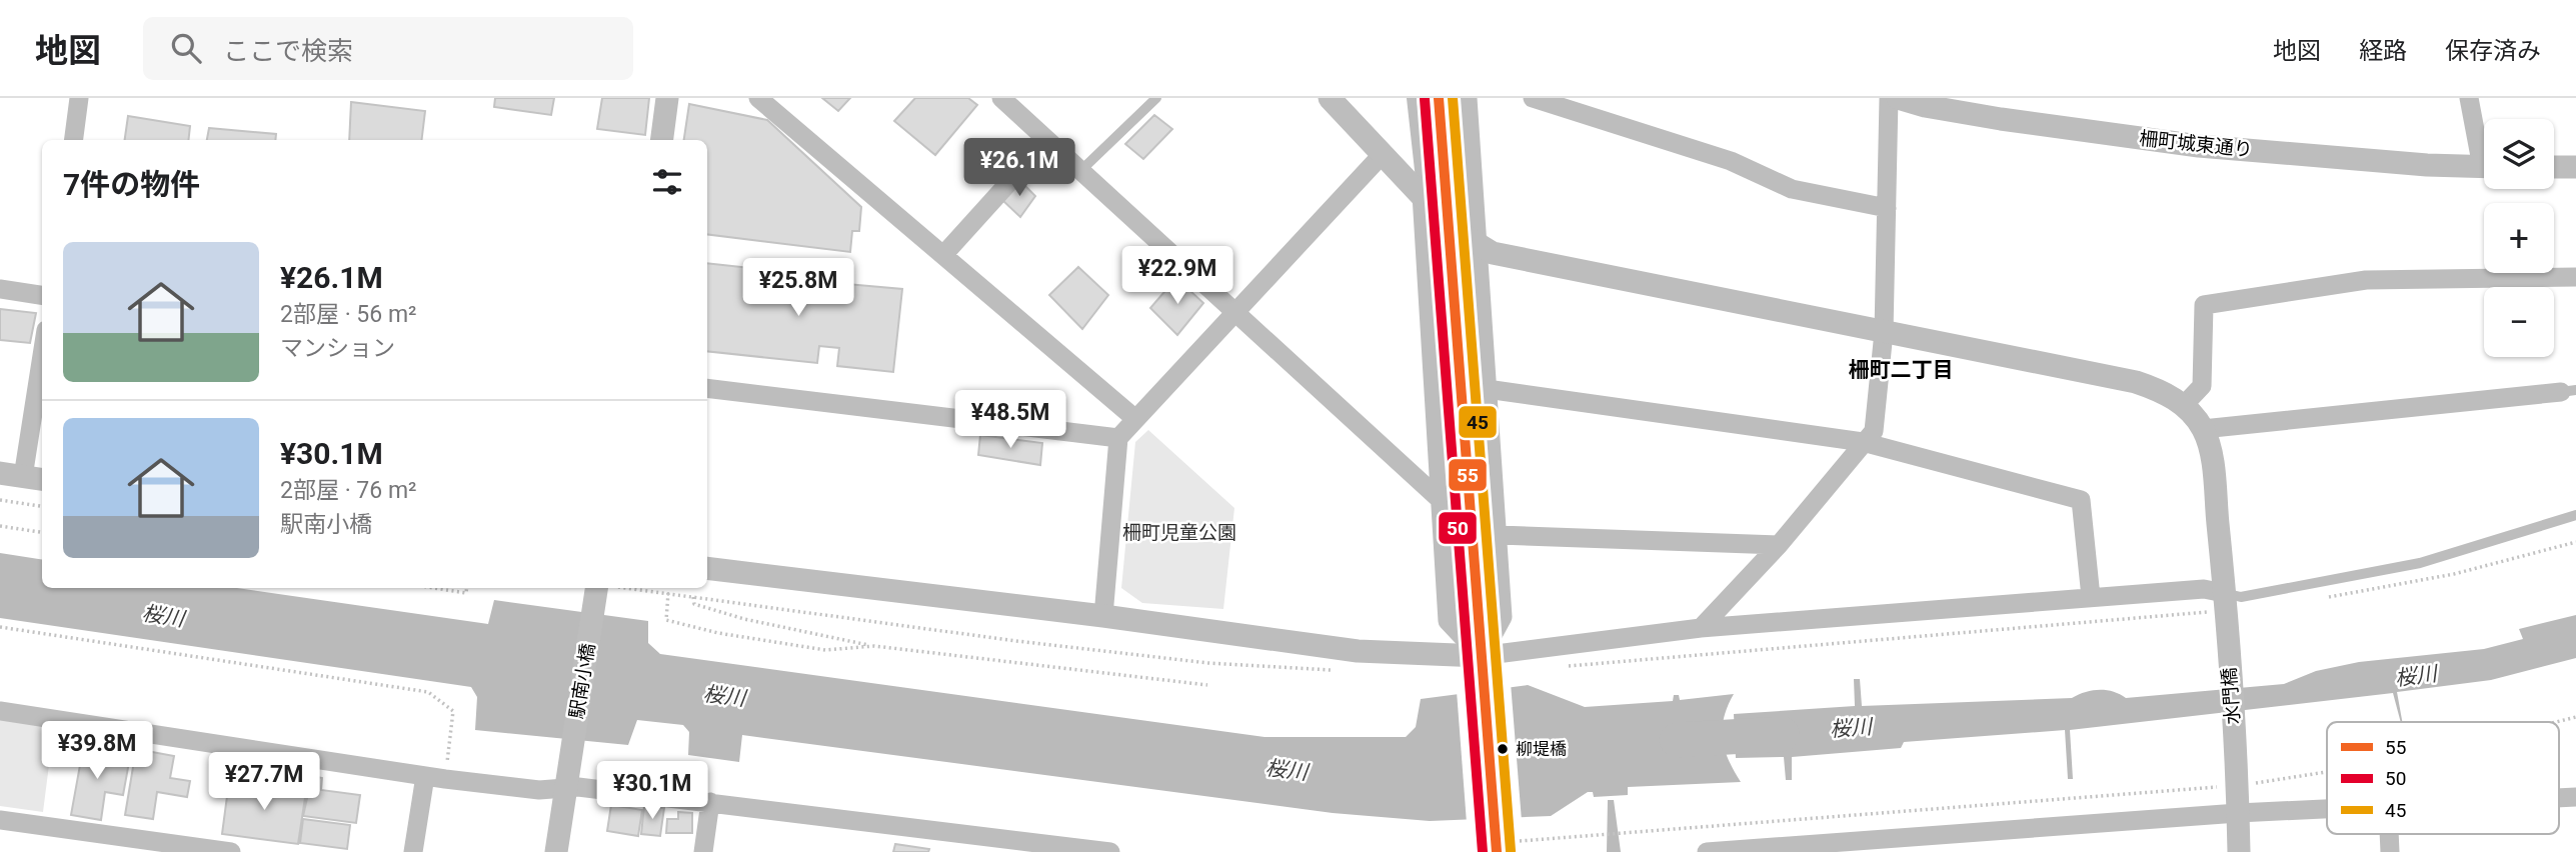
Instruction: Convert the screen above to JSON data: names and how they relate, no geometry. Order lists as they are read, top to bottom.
{
  "streets": {
    "street": ["柵町城東通り", "駅南小橋", "水門橋"]
  },
  "districts": ["柵町二丁目"],
  "water": ["桜川"],
  "parks": ["柵町児童公園"],
  "places": ["柳堤橋"],
  "lines": ["transit line 55", "transit line 45", "transit line 50"],
  "legend": ["55", "50", "45"],
  "page": {
    "header": "地図",
    "search": "ここで検索",
    "nav": ["地図", "経路", "保存済み"],
    "map_buttons": ["+", "−"],
    "price": [
      "¥26.1M",
      "¥22.9M",
      "¥25.8M",
      "¥48.5M",
      "¥39.8M",
      "¥27.7M",
      "¥30.1M"
    ],
    "heading": "7件の物件",
    "list": [
      {
        "name": "¥26.1M",
        "note": "2部屋 · 56 m² · マンション"
      },
      {
        "name": "¥30.1M",
        "note": "2部屋 · 76 m² · 駅南小橋"
      }
    ]
  }
}
